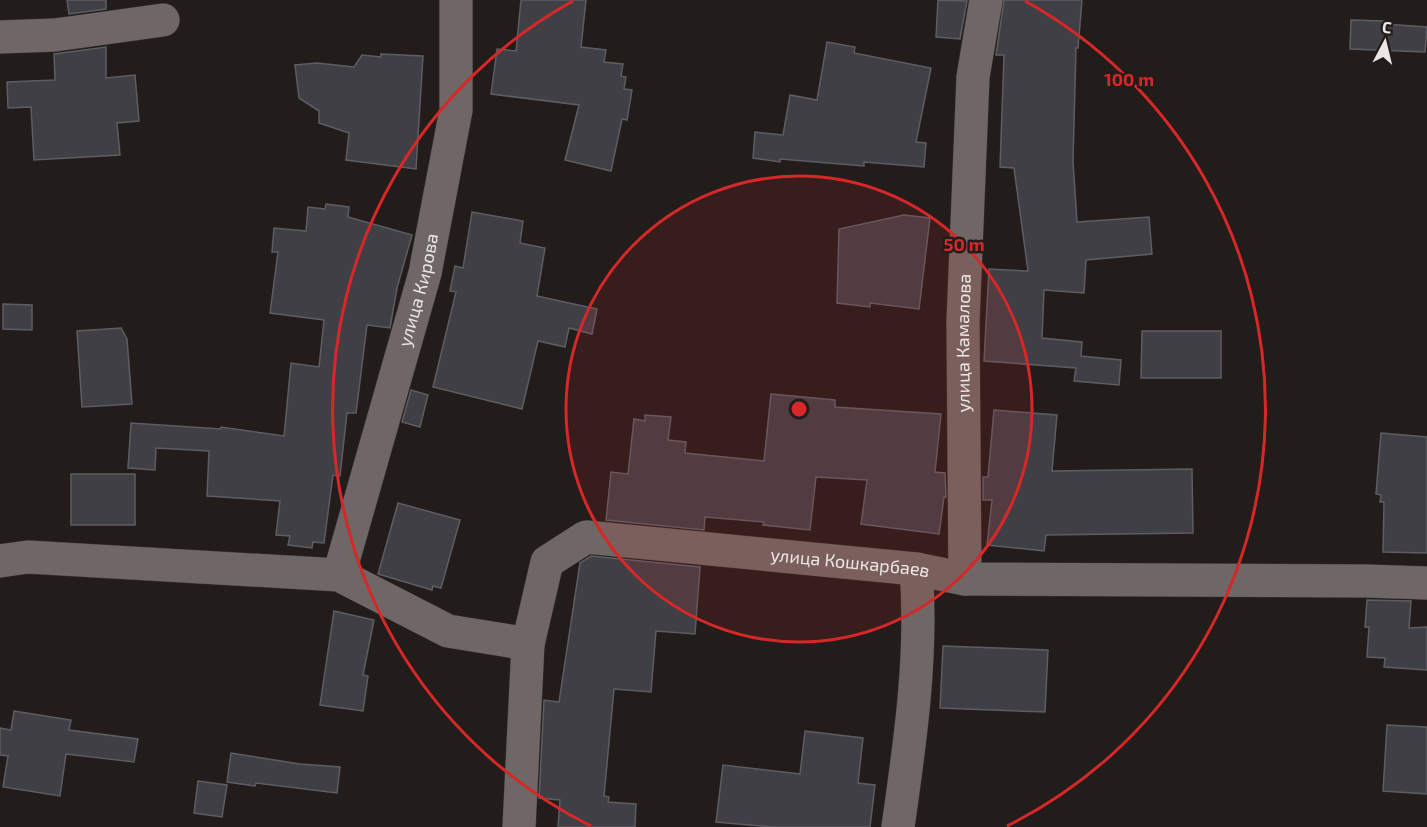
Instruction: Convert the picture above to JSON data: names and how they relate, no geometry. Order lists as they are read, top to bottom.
{
  "streets": {
    "street": ["улица Кирова", "улица Камалова", "улица Кошкарбаев"]
  },
  "crossings": [
    ["улица Камалова", "улица Кошкарбаев"]
  ],
  "north": "top",
  "rings": ["100 m", "50 m"]
}
